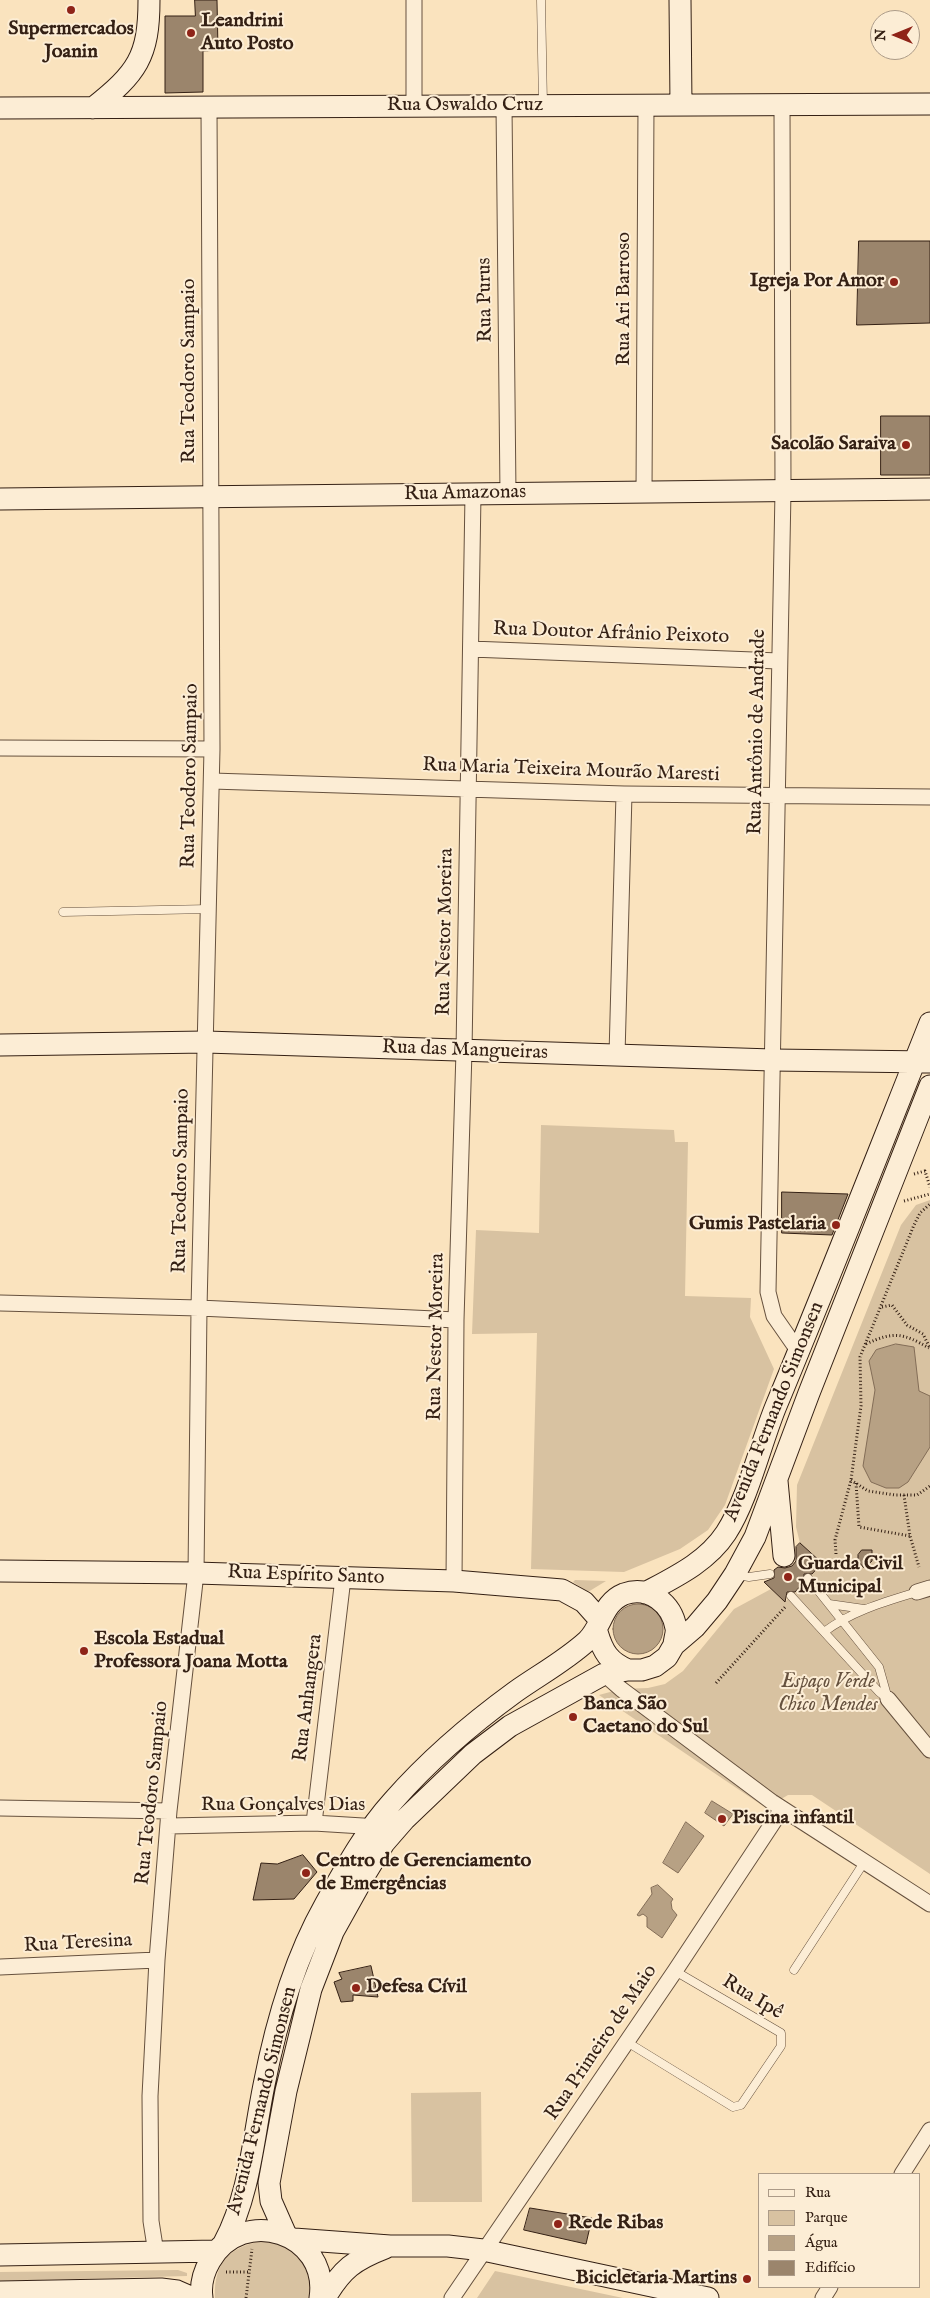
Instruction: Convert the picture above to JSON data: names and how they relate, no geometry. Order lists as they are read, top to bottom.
{
  "streets": {
    "main road": [
      "Rua Oswaldo Cruz",
      "Rua Amazonas",
      "Rua das Mangueiras",
      "Avenida Fernando Simonsen",
      "Rua Espírito Santo"
    ],
    "street": [
      "Rua Ari Barroso",
      "Rua Purus",
      "Rua Teodoro Sampaio",
      "Rua Doutor Afrânio Peixoto",
      "Rua Antônio de Andrade",
      "Rua Maria Teixeira Mourão Maresti",
      "Rua Nestor Moreira",
      "Rua Anhangera",
      "Rua Gonçalves Dias",
      "Rua Teresina",
      "Rua Primeiro de Maio"
    ],
    "lane": ["Rua Ipê"]
  },
  "crossings": [
    ["Rua Oswaldo Cruz", "Rua Ari Barroso"],
    ["Rua Oswaldo Cruz", "Rua Purus"],
    ["Rua Oswaldo Cruz", "Rua Teodoro Sampaio"],
    ["Rua Oswaldo Cruz", "Rua Antônio de Andrade"],
    ["Rua Ari Barroso", "Rua Amazonas"],
    ["Rua Purus", "Rua Amazonas"],
    ["Rua Teodoro Sampaio", "Rua Amazonas"],
    ["Rua Teodoro Sampaio", "Rua Maria Teixeira Mourão Maresti"],
    ["Rua Teodoro Sampaio", "Rua das Mangueiras"],
    ["Rua Teodoro Sampaio", "Rua Espírito Santo"],
    ["Rua Teodoro Sampaio", "Rua Gonçalves Dias"],
    ["Rua Teodoro Sampaio", "Rua Teresina"],
    ["Rua Amazonas", "Rua Antônio de Andrade"],
    ["Rua Amazonas", "Rua Nestor Moreira"],
    ["Rua Doutor Afrânio Peixoto", "Rua Antônio de Andrade"],
    ["Rua Doutor Afrânio Peixoto", "Rua Nestor Moreira"],
    ["Rua Antônio de Andrade", "Rua Maria Teixeira Mourão Maresti"],
    ["Rua Antônio de Andrade", "Rua das Mangueiras"],
    ["Rua Antônio de Andrade", "Avenida Fernando Simonsen"],
    ["Rua Maria Teixeira Mourão Maresti", "Rua Nestor Moreira"],
    ["Rua Nestor Moreira", "Rua das Mangueiras"],
    ["Rua Nestor Moreira", "Rua Espírito Santo"],
    ["Rua das Mangueiras", "Avenida Fernando Simonsen"],
    ["Avenida Fernando Simonsen", "Rua Espírito Santo"],
    ["Avenida Fernando Simonsen", "Rua Gonçalves Dias"],
    ["Rua Espírito Santo", "Rua Anhangera"],
    ["Rua Anhangera", "Rua Gonçalves Dias"],
    ["Rua Ipê", "Rua Primeiro de Maio"]
  ],
  "parks": ["Espaço Verde Chico Mendes"],
  "places": [
    "Supermercados Joanin",
    "Leandrini Auto Posto",
    "Igreja Por Amor",
    "Sacolão Saraiva",
    "Gumis Pastelaria",
    "Guarda Civil Municipal",
    "Escola Estadual Professora Joana Motta",
    "Banca São Caetano do Sul",
    "Piscina infantil",
    "Centro de Gerenciamento de Emergências",
    "Defesa Cívil",
    "Rede Ribas",
    "Bicicletaria Martins"
  ],
  "legend": [
    "Rua",
    "Parque",
    "Água",
    "Edifício"
  ],
  "north": "left"
}
